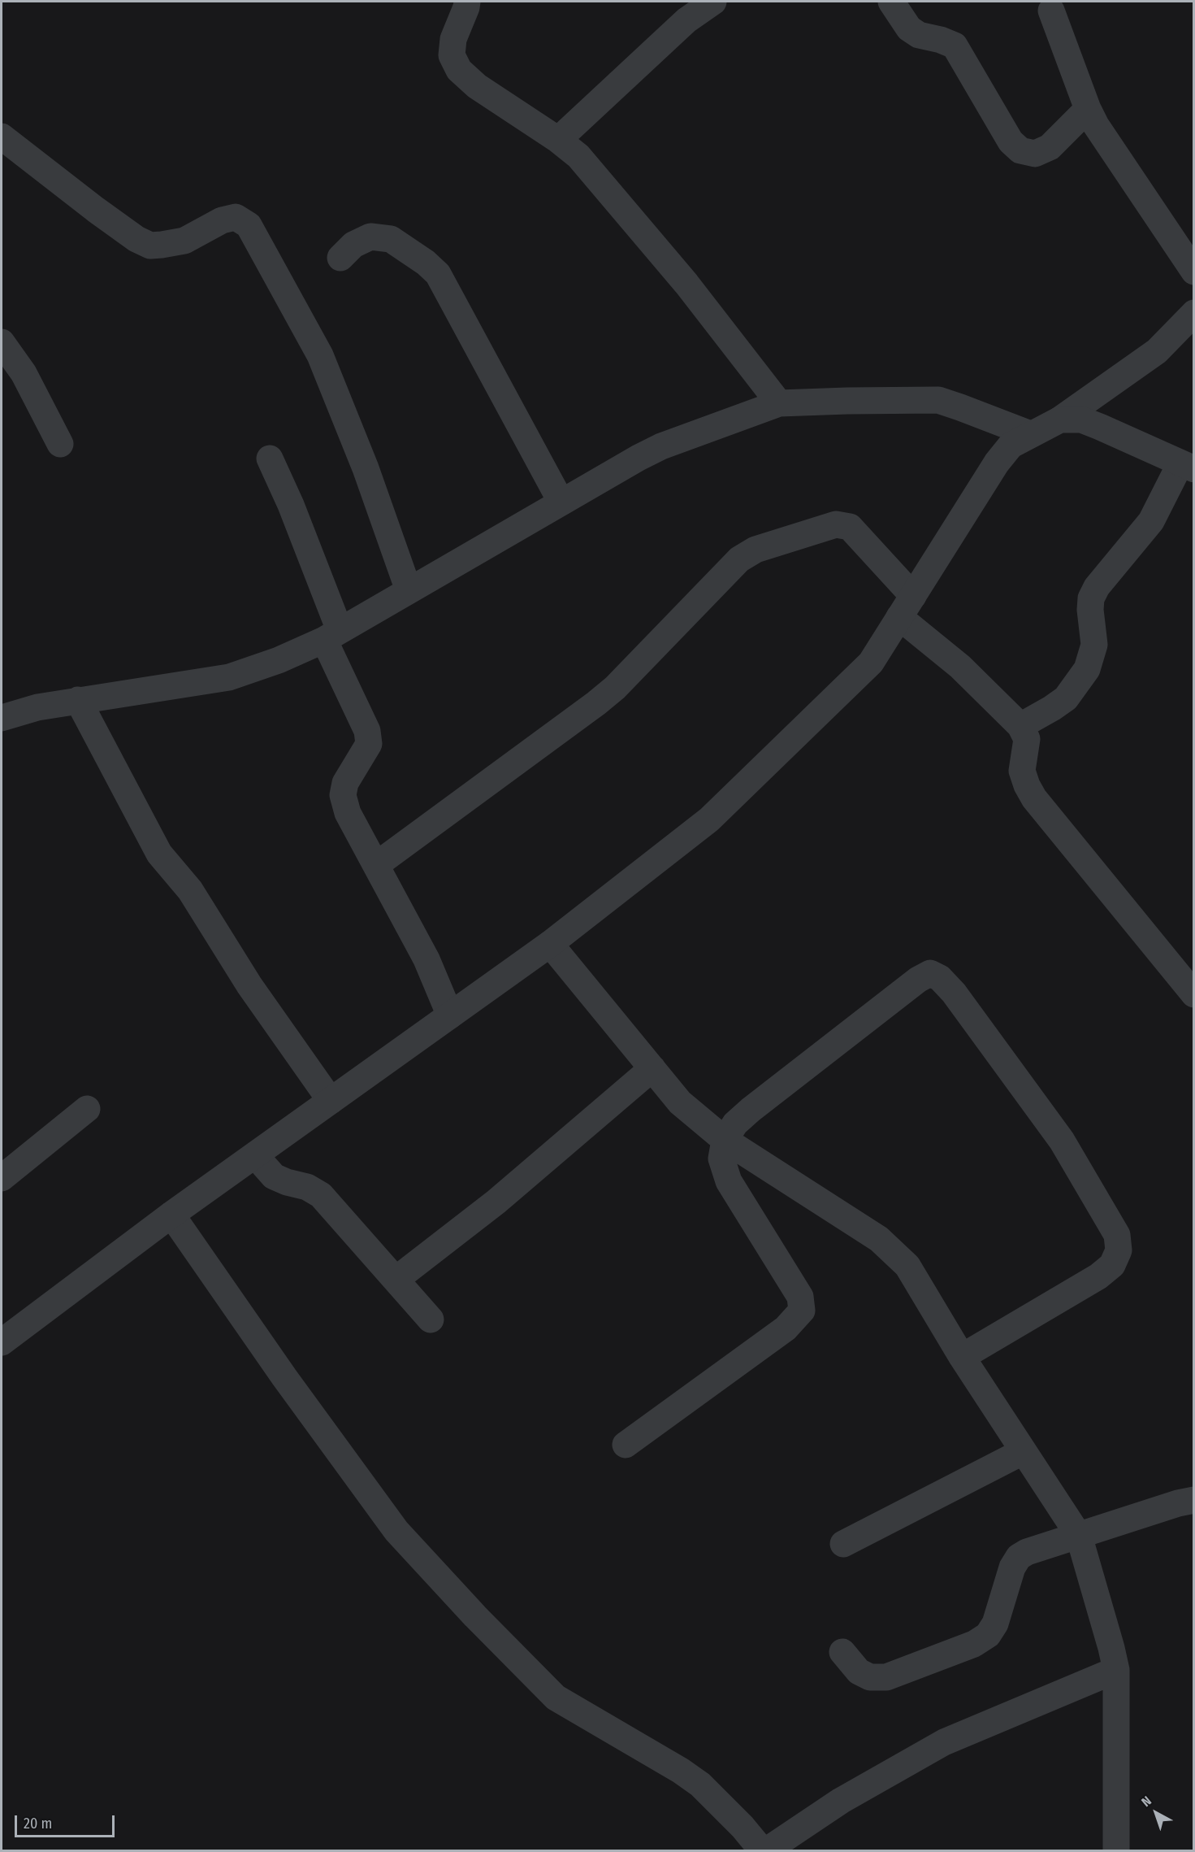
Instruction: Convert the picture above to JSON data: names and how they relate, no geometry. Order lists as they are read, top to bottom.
{
  "scale_bar": "20 m",
  "north": "top left"
}
